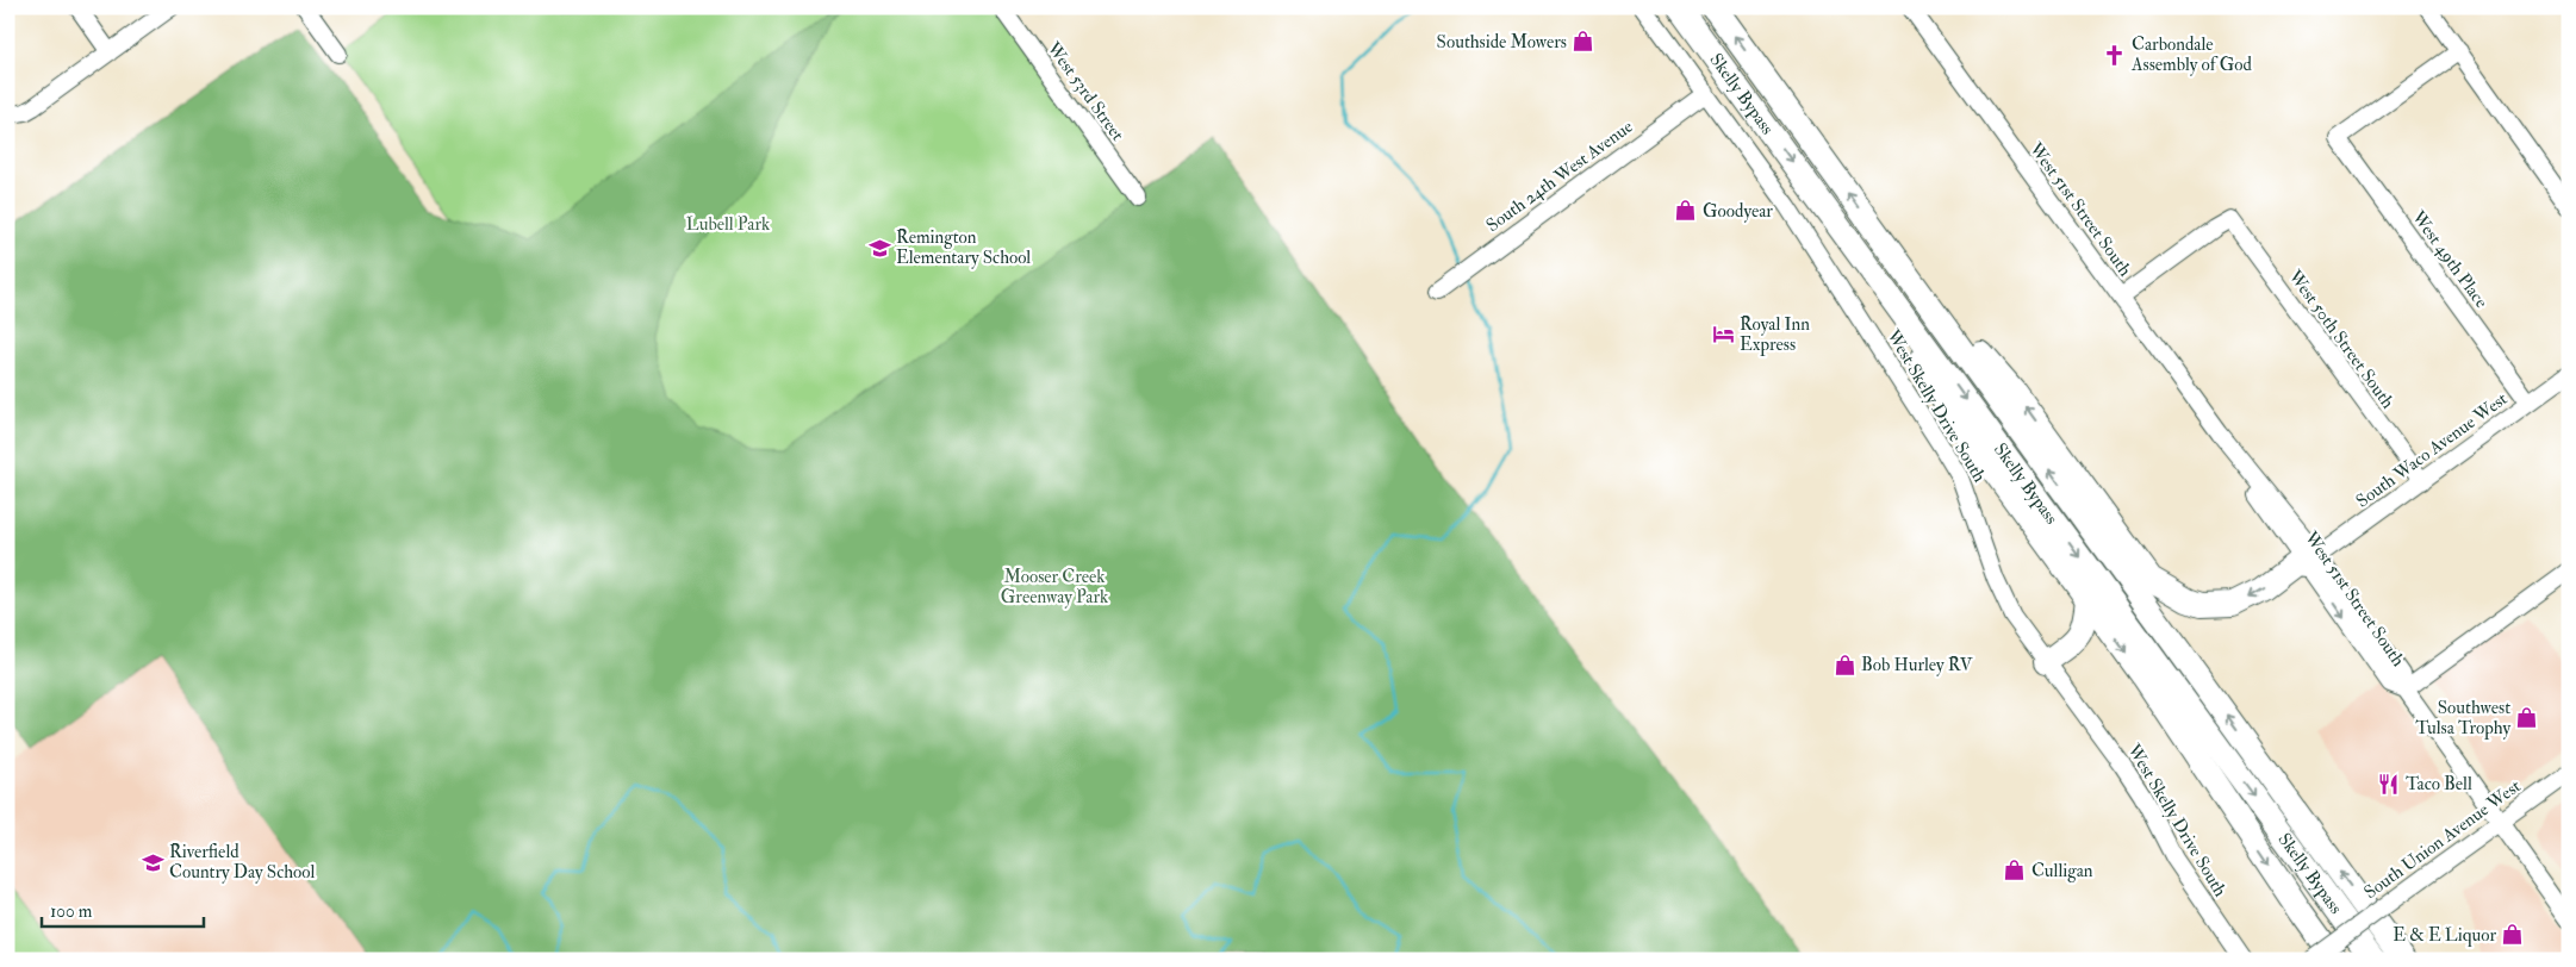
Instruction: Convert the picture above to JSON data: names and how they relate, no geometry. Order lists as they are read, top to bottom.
{
  "streets": {
    "highway": ["Skelly Bypass"],
    "street": [
      "West 53rd Street",
      "South 24th West Avenue",
      "West 51st Street South",
      "West 49th Place",
      "West 50th Street South",
      "West Skelly Drive South",
      "South Waco Avenue West",
      "South Union Avenue West"
    ]
  },
  "crossings": [
    ["South 24th West Avenue", "West Skelly Drive South"],
    ["West 51st Street South", "West 50th Street South"],
    ["West 51st Street South", "South Waco Avenue West"],
    ["West 51st Street South", "South Union Avenue West"],
    ["West 49th Place", "South Waco Avenue West"],
    ["West 50th Street South", "South Waco Avenue West"]
  ],
  "parks": ["Lubell Park", "Mooser Creek Greenway Park"],
  "places": {
    "shop": [
      "Southside Mowers",
      "Goodyear",
      "Bob Hurley RV",
      "Southwest Tulsa Trophy",
      "Culligan",
      "E & E Liquor"
    ],
    "church": ["Carbondale Assembly of God"],
    "school or university": ["Remington Elementary School", "Riverfield Country Day School"],
    "hotel": ["Royal Inn Express"],
    "restaurant": ["Taco Bell"]
  },
  "scale_bar": "100 m"
}
